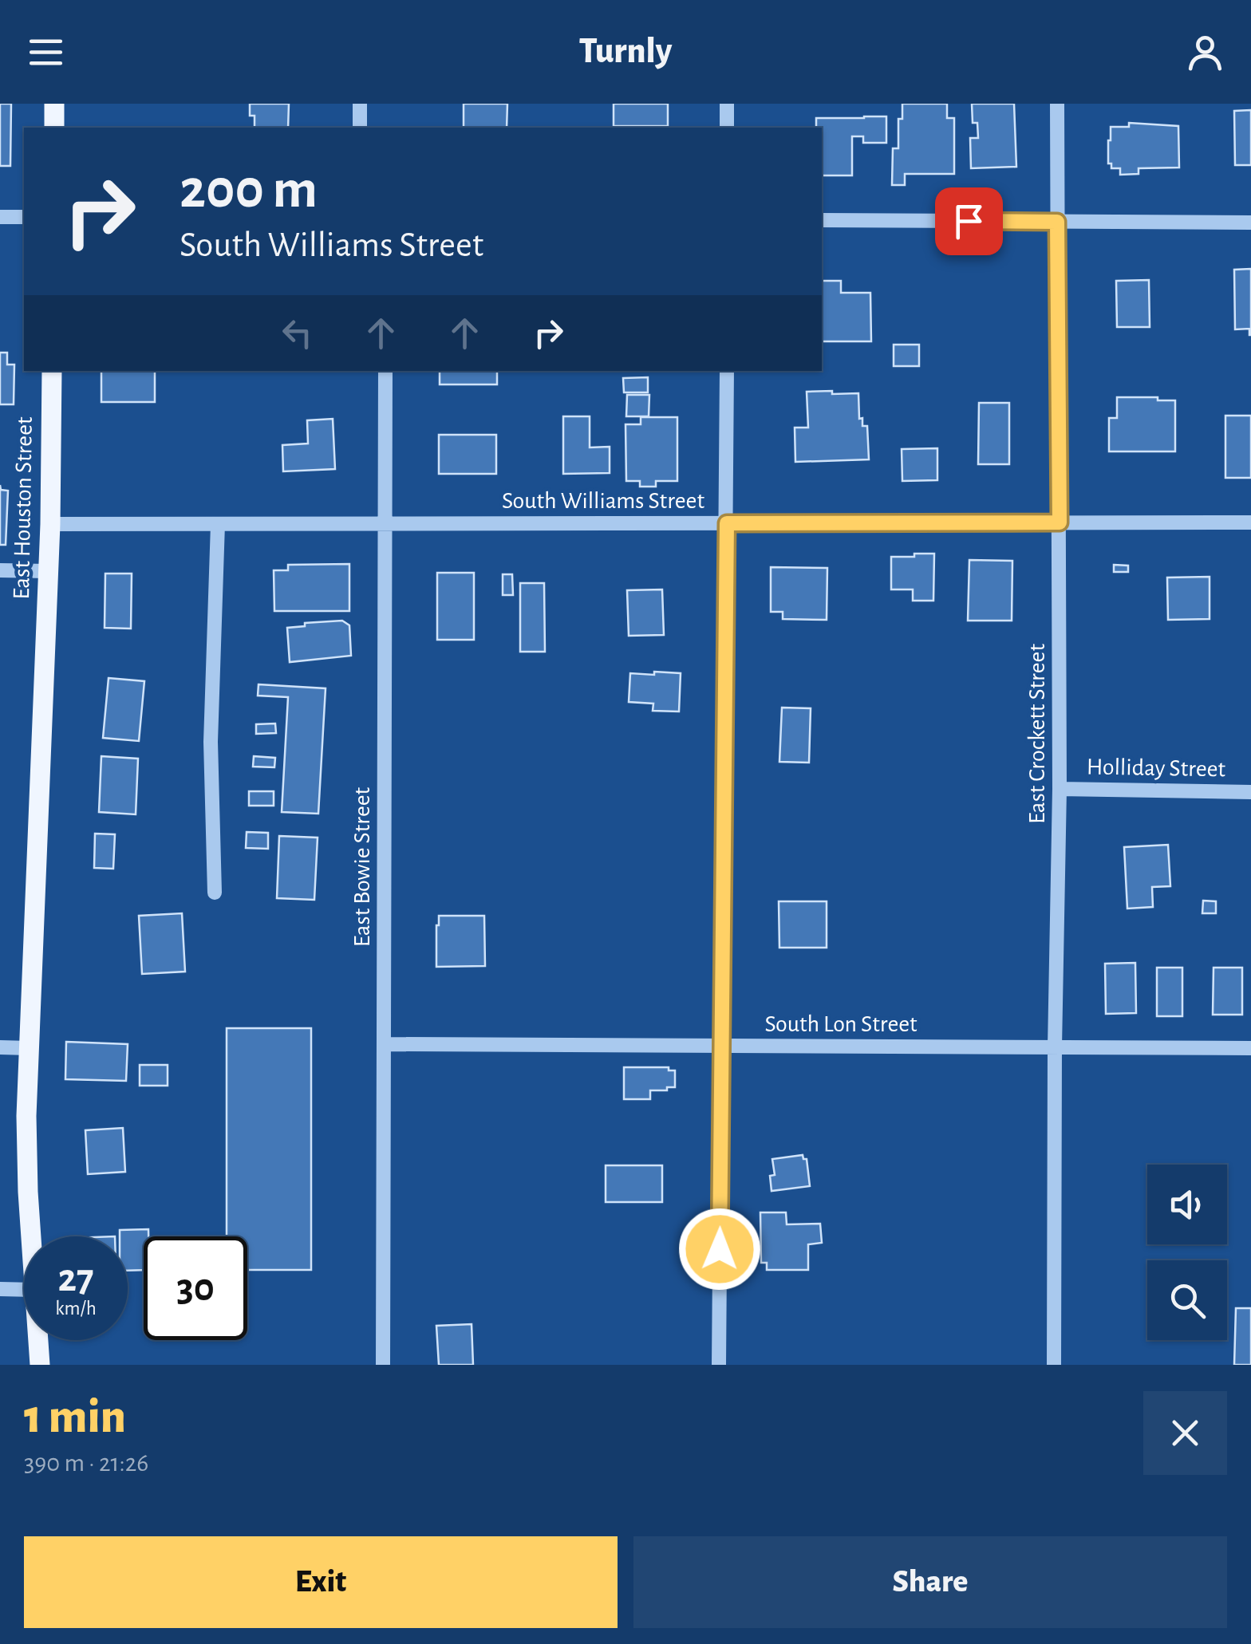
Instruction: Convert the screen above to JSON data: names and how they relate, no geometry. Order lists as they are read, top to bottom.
{
  "streets": {
    "main road": ["East Houston Street"],
    "street": [
      "South Williams Street",
      "East Crockett Street",
      "Holliday Street",
      "East Bowie Street",
      "South Lon Street"
    ]
  },
  "crossings": [
    ["South Williams Street", "East Houston Street"],
    ["South Williams Street", "East Crockett Street"],
    ["South Williams Street", "East Bowie Street"],
    ["East Crockett Street", "Holliday Street"],
    ["East Crockett Street", "South Lon Street"],
    ["East Bowie Street", "South Lon Street"]
  ],
  "page": {
    "header": "Turnly",
    "turn": ["200 m", "South Williams Street"],
    "speed": "27 km/h",
    "limit": "30",
    "heading": ["1 min", "390 m · 21:26"],
    "buttons": ["Exit", "Share"]
  }
}
